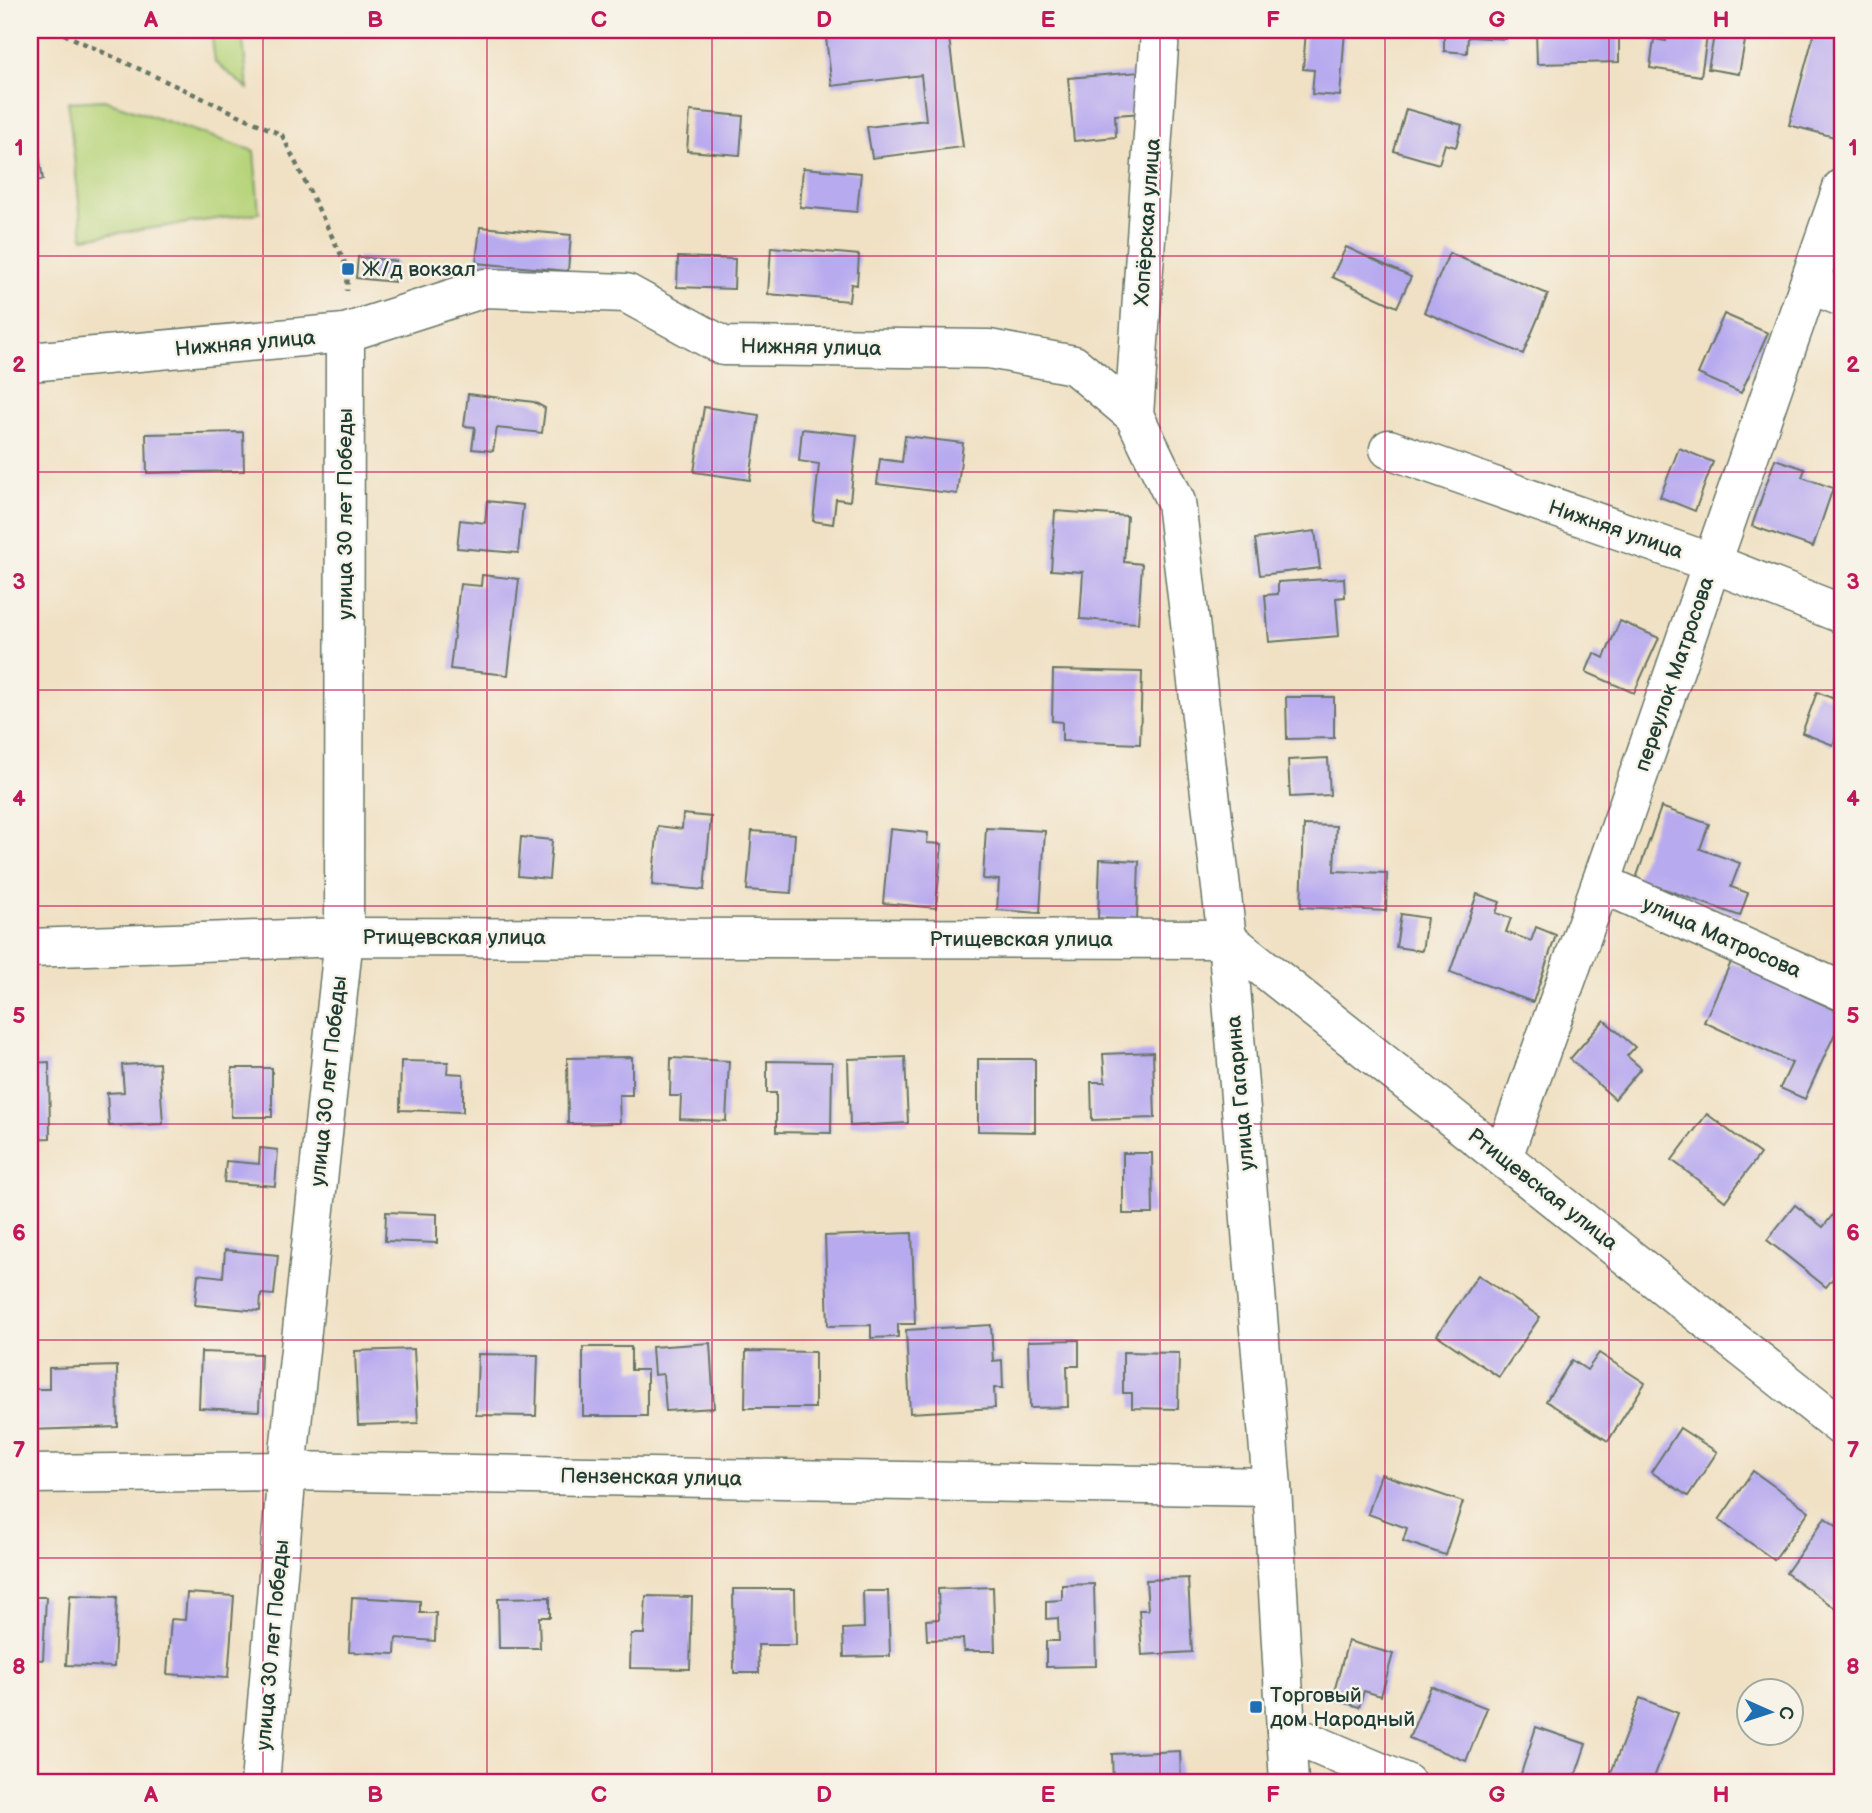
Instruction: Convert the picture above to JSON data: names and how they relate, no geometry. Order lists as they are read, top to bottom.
{
  "streets": {
    "street": [
      "Хопёрская улица",
      "Нижняя улица",
      "улица 30 лет Победы",
      "переулок Матросова",
      "Ртищевская улица",
      "улица Матросова",
      "улица Гагарина",
      "Пензенская улица"
    ]
  },
  "crossings": [
    ["Хопёрская улица", "Нижняя улица"],
    ["Хопёрская улица", "улица Гагарина"],
    ["Нижняя улица", "улица 30 лет Победы"],
    ["Нижняя улица", "переулок Матросова"],
    ["Нижняя улица", "улица Гагарина"],
    ["улица 30 лет Победы", "Ртищевская улица"],
    ["улица 30 лет Победы", "Пензенская улица"],
    ["переулок Матросова", "Ртищевская улица"],
    ["переулок Матросова", "улица Матросова"],
    ["Ртищевская улица", "улица Гагарина"],
    ["улица Гагарина", "Пензенская улица"]
  ],
  "places": {
    "transit": ["Ж/д вокзал", "Торговый дом Народный"]
  },
  "north": "right",
  "grid": {
    "columns": [
      "A",
      "B",
      "C",
      "D",
      "E",
      "F",
      "G",
      "H"
    ],
    "rows": [
      "1",
      "2",
      "3",
      "4",
      "5",
      "6",
      "7",
      "8"
    ]
  }
}
